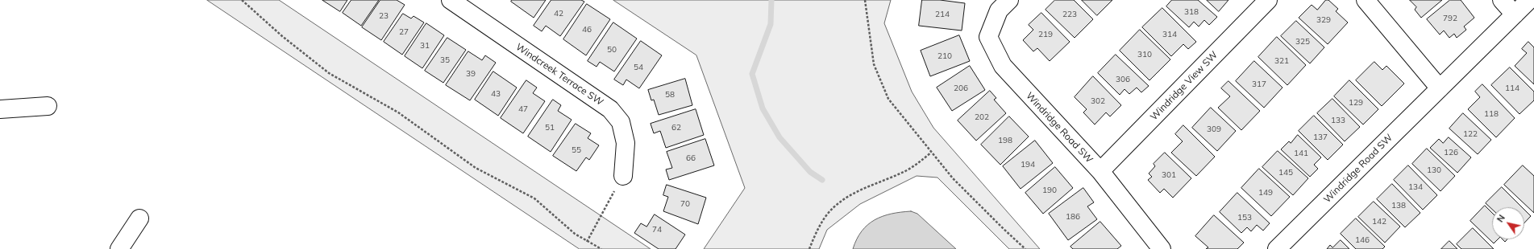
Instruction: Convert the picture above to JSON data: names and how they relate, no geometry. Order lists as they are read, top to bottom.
{
  "streets": {
    "street": ["Windcreek Terrace SW", "Windridge View SW", "Windridge Road SW"]
  },
  "crossings": [
    ["Windridge View SW", "Windridge Road SW"]
  ],
  "house_numbers": [
    "318",
    "42",
    "214",
    "223",
    "23",
    "792",
    "329",
    "46",
    "27",
    "219",
    "314",
    "325",
    "31",
    "50",
    "310",
    "210",
    "35",
    "321",
    "54",
    "39",
    "306",
    "317",
    "206",
    "114",
    "43",
    "58",
    "302",
    "129",
    "47",
    "118",
    "202",
    "133",
    "51",
    "62",
    "309",
    "122",
    "137",
    "198",
    "55",
    "126",
    "141",
    "66",
    "194",
    "130",
    "145",
    "301",
    "134",
    "190",
    "149",
    "70",
    "138",
    "186",
    "153",
    "142",
    "74",
    "146"
  ],
  "north": "top left"
}
